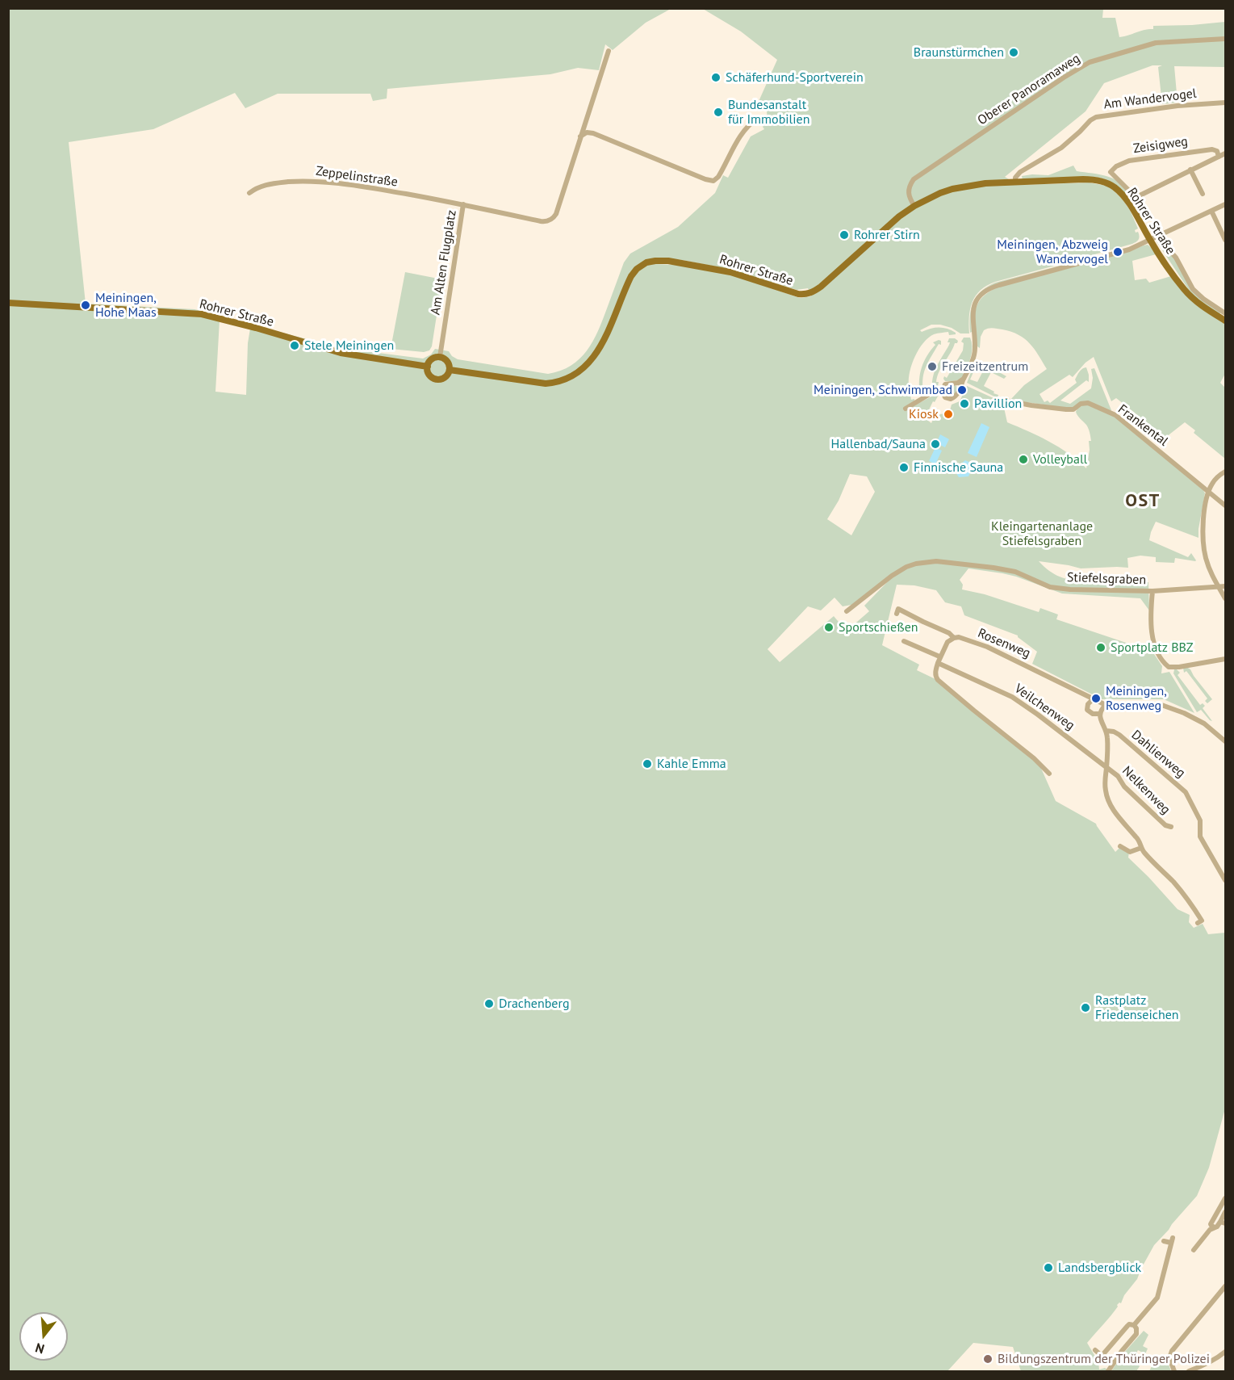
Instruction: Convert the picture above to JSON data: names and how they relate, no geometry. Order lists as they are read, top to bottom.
{
  "streets": {
    "main road": ["Rohrer Straße"],
    "street": [
      "Oberer Panoramaweg",
      "Am Wandervogel",
      "Zeisigweg",
      "Zeppelinstraße",
      "Am Alten Flugplatz",
      "Frankental",
      "Stiefelsgraben",
      "Rosenweg",
      "Veilchenweg",
      "Dahlienweg",
      "Nelkenweg"
    ]
  },
  "crossings": [
    ["Oberer Panoramaweg", "Rohrer Straße"],
    ["Am Wandervogel", "Rohrer Straße"],
    ["Zeisigweg", "Rohrer Straße"],
    ["Zeppelinstraße", "Am Alten Flugplatz"],
    ["Rohrer Straße", "Am Alten Flugplatz"],
    ["Veilchenweg", "Nelkenweg"]
  ],
  "districts": ["OST"],
  "parks": ["Kleingartenanlage Stiefelsgraben"],
  "places": [
    "Braunstürmchen",
    "Schäferhund-Sportverein",
    "Bundesanstalt für Immobilien",
    "Rohrer Stirn",
    "Meiningen, Abzweig Wandervogel",
    "Meiningen, Hohe Maas",
    "Stele Meiningen",
    "Freizeitzentrum",
    "Meiningen, Schwimmbad",
    "Pavillion",
    "Kiosk",
    "Hallenbad/Sauna",
    "Volleyball",
    "Finnische Sauna",
    "Sportschießen",
    "Sportplatz BBZ",
    "Meiningen, Rosenweg",
    "Kahle Emma",
    "Drachenberg",
    "Rastplatz Friedenseichen",
    "Landsbergblick",
    "Bildungszentrum der Thüringer Polizei"
  ],
  "north": "bottom"
}
